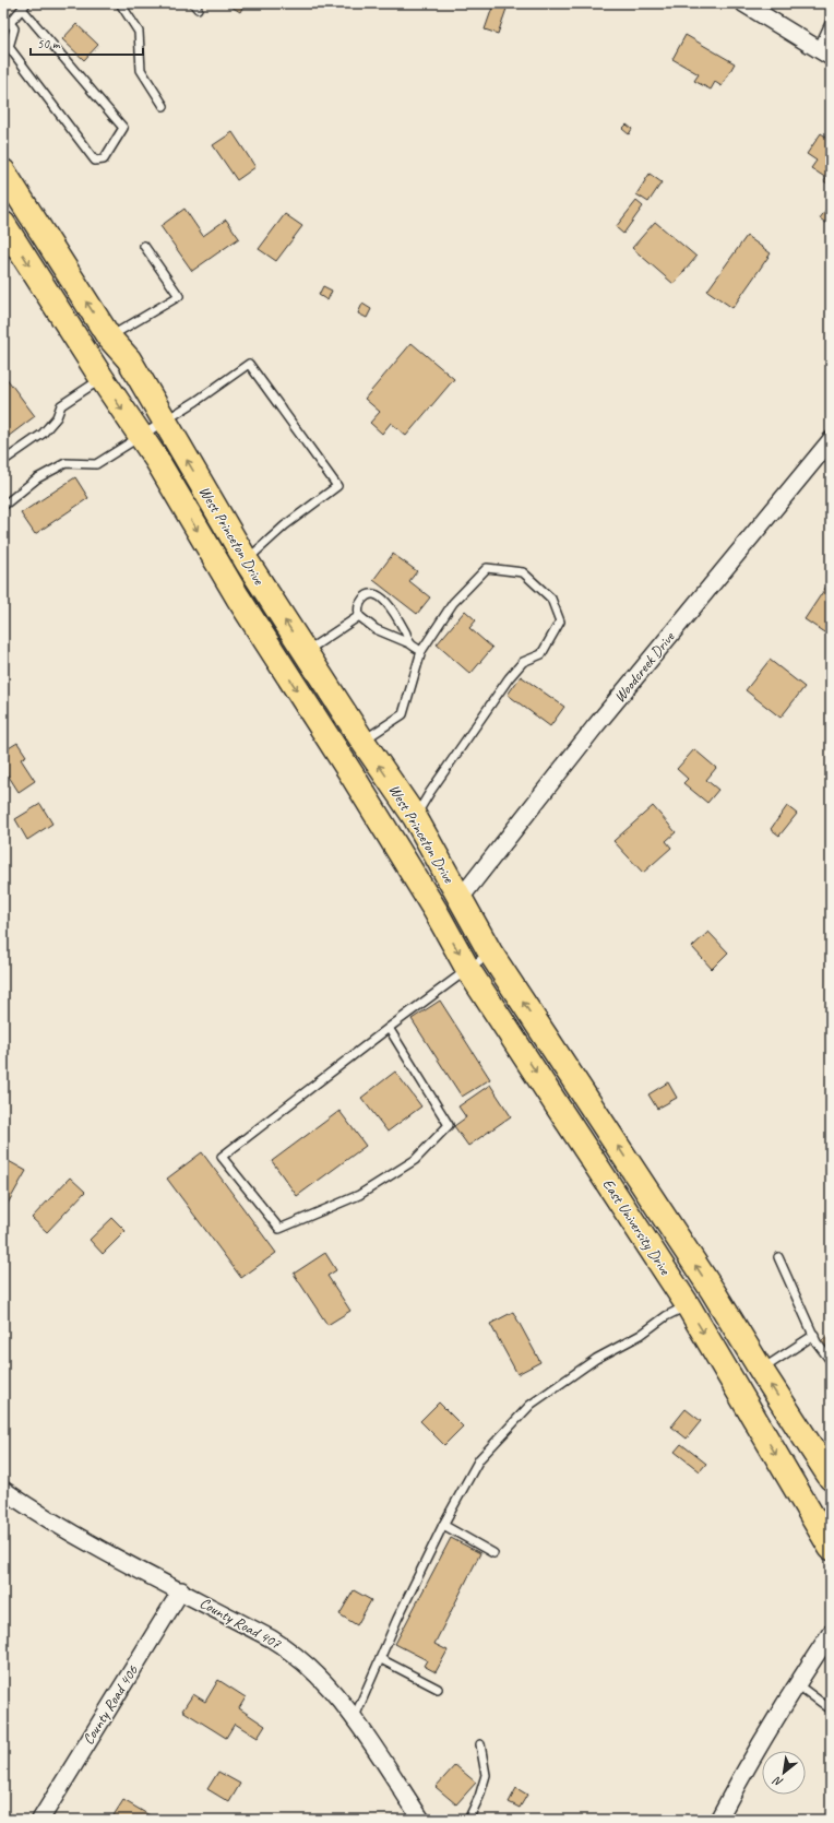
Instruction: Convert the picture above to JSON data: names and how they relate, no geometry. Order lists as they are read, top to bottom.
{
  "streets": {
    "highway": ["West Princeton Drive", "East University Drive"],
    "street": ["Woodcreek Drive", "County Road 407", "County Road 406"]
  },
  "crossings": [
    ["West Princeton Drive", "Woodcreek Drive"],
    ["West Princeton Drive", "East University Drive"],
    ["Woodcreek Drive", "East University Drive"],
    ["County Road 407", "County Road 406"]
  ],
  "scale_bar": "50 m",
  "north": "bottom left"
}
